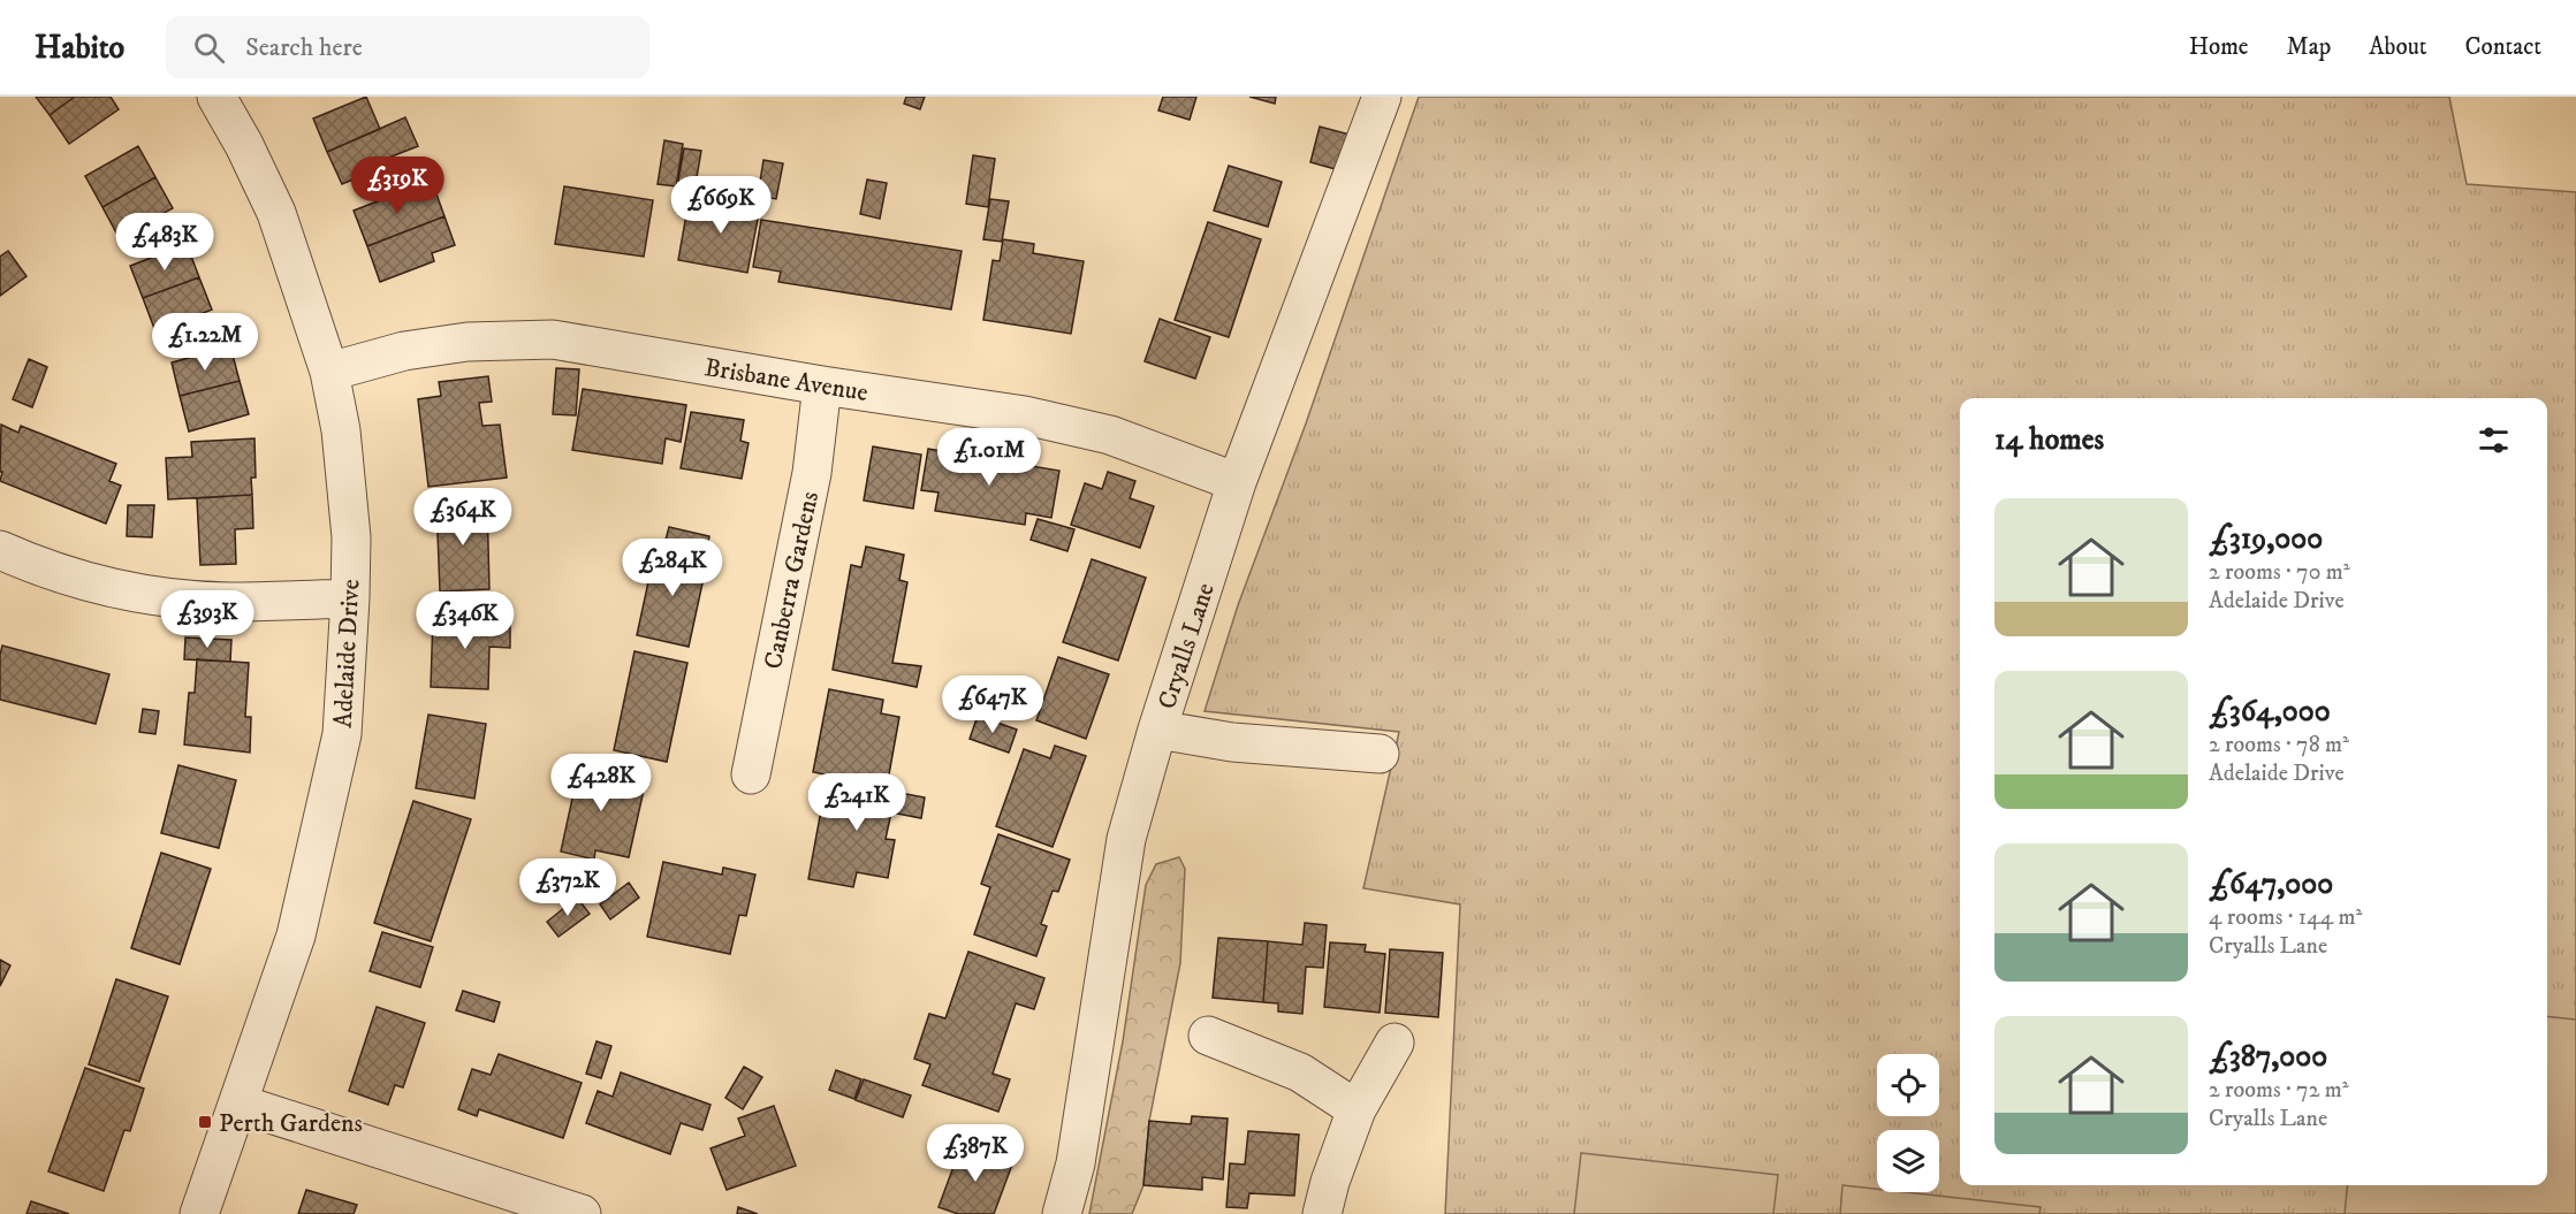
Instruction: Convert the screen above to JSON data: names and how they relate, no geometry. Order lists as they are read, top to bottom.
{
  "streets": {
    "street": [
      "Brisbane Avenue",
      "Canberra Gardens",
      "Cryalls Lane",
      "Adelaide Drive"
    ]
  },
  "crossings": [
    ["Brisbane Avenue", "Canberra Gardens"],
    ["Brisbane Avenue", "Cryalls Lane"],
    ["Brisbane Avenue", "Adelaide Drive"]
  ],
  "places": {
    "transit": ["Perth Gardens"]
  },
  "page": {
    "header": "Habito",
    "search": "Search here",
    "nav": [
      "Home",
      "Map",
      "About",
      "Contact"
    ],
    "price": [
      "£319K",
      "£669K",
      "£483K",
      "£1.22M",
      "£1.01M",
      "£364K",
      "£284K",
      "£393K",
      "£346K",
      "£647K",
      "£428K",
      "£241K",
      "£372K",
      "£387K"
    ],
    "heading": "14 homes",
    "list": [
      {
        "name": "£319,000",
        "note": "2 rooms · 70 m² · Adelaide Drive"
      },
      {
        "name": "£364,000",
        "note": "2 rooms · 78 m² · Adelaide Drive"
      },
      {
        "name": "£647,000",
        "note": "4 rooms · 144 m² · Cryalls Lane"
      },
      {
        "name": "£387,000",
        "note": "2 rooms · 72 m² · Cryalls Lane"
      }
    ]
  }
}
